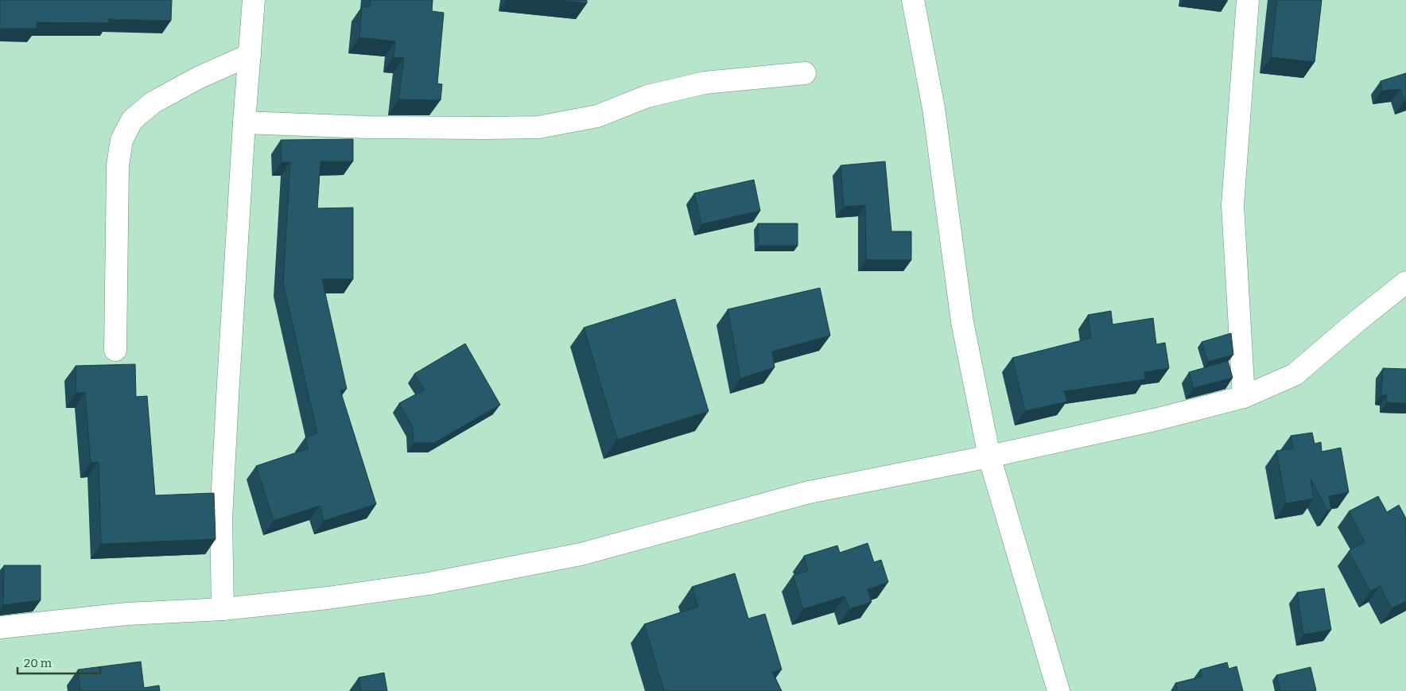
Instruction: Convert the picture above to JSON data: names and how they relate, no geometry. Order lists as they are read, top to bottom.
{
  "scale_bar": "20 m"
}
